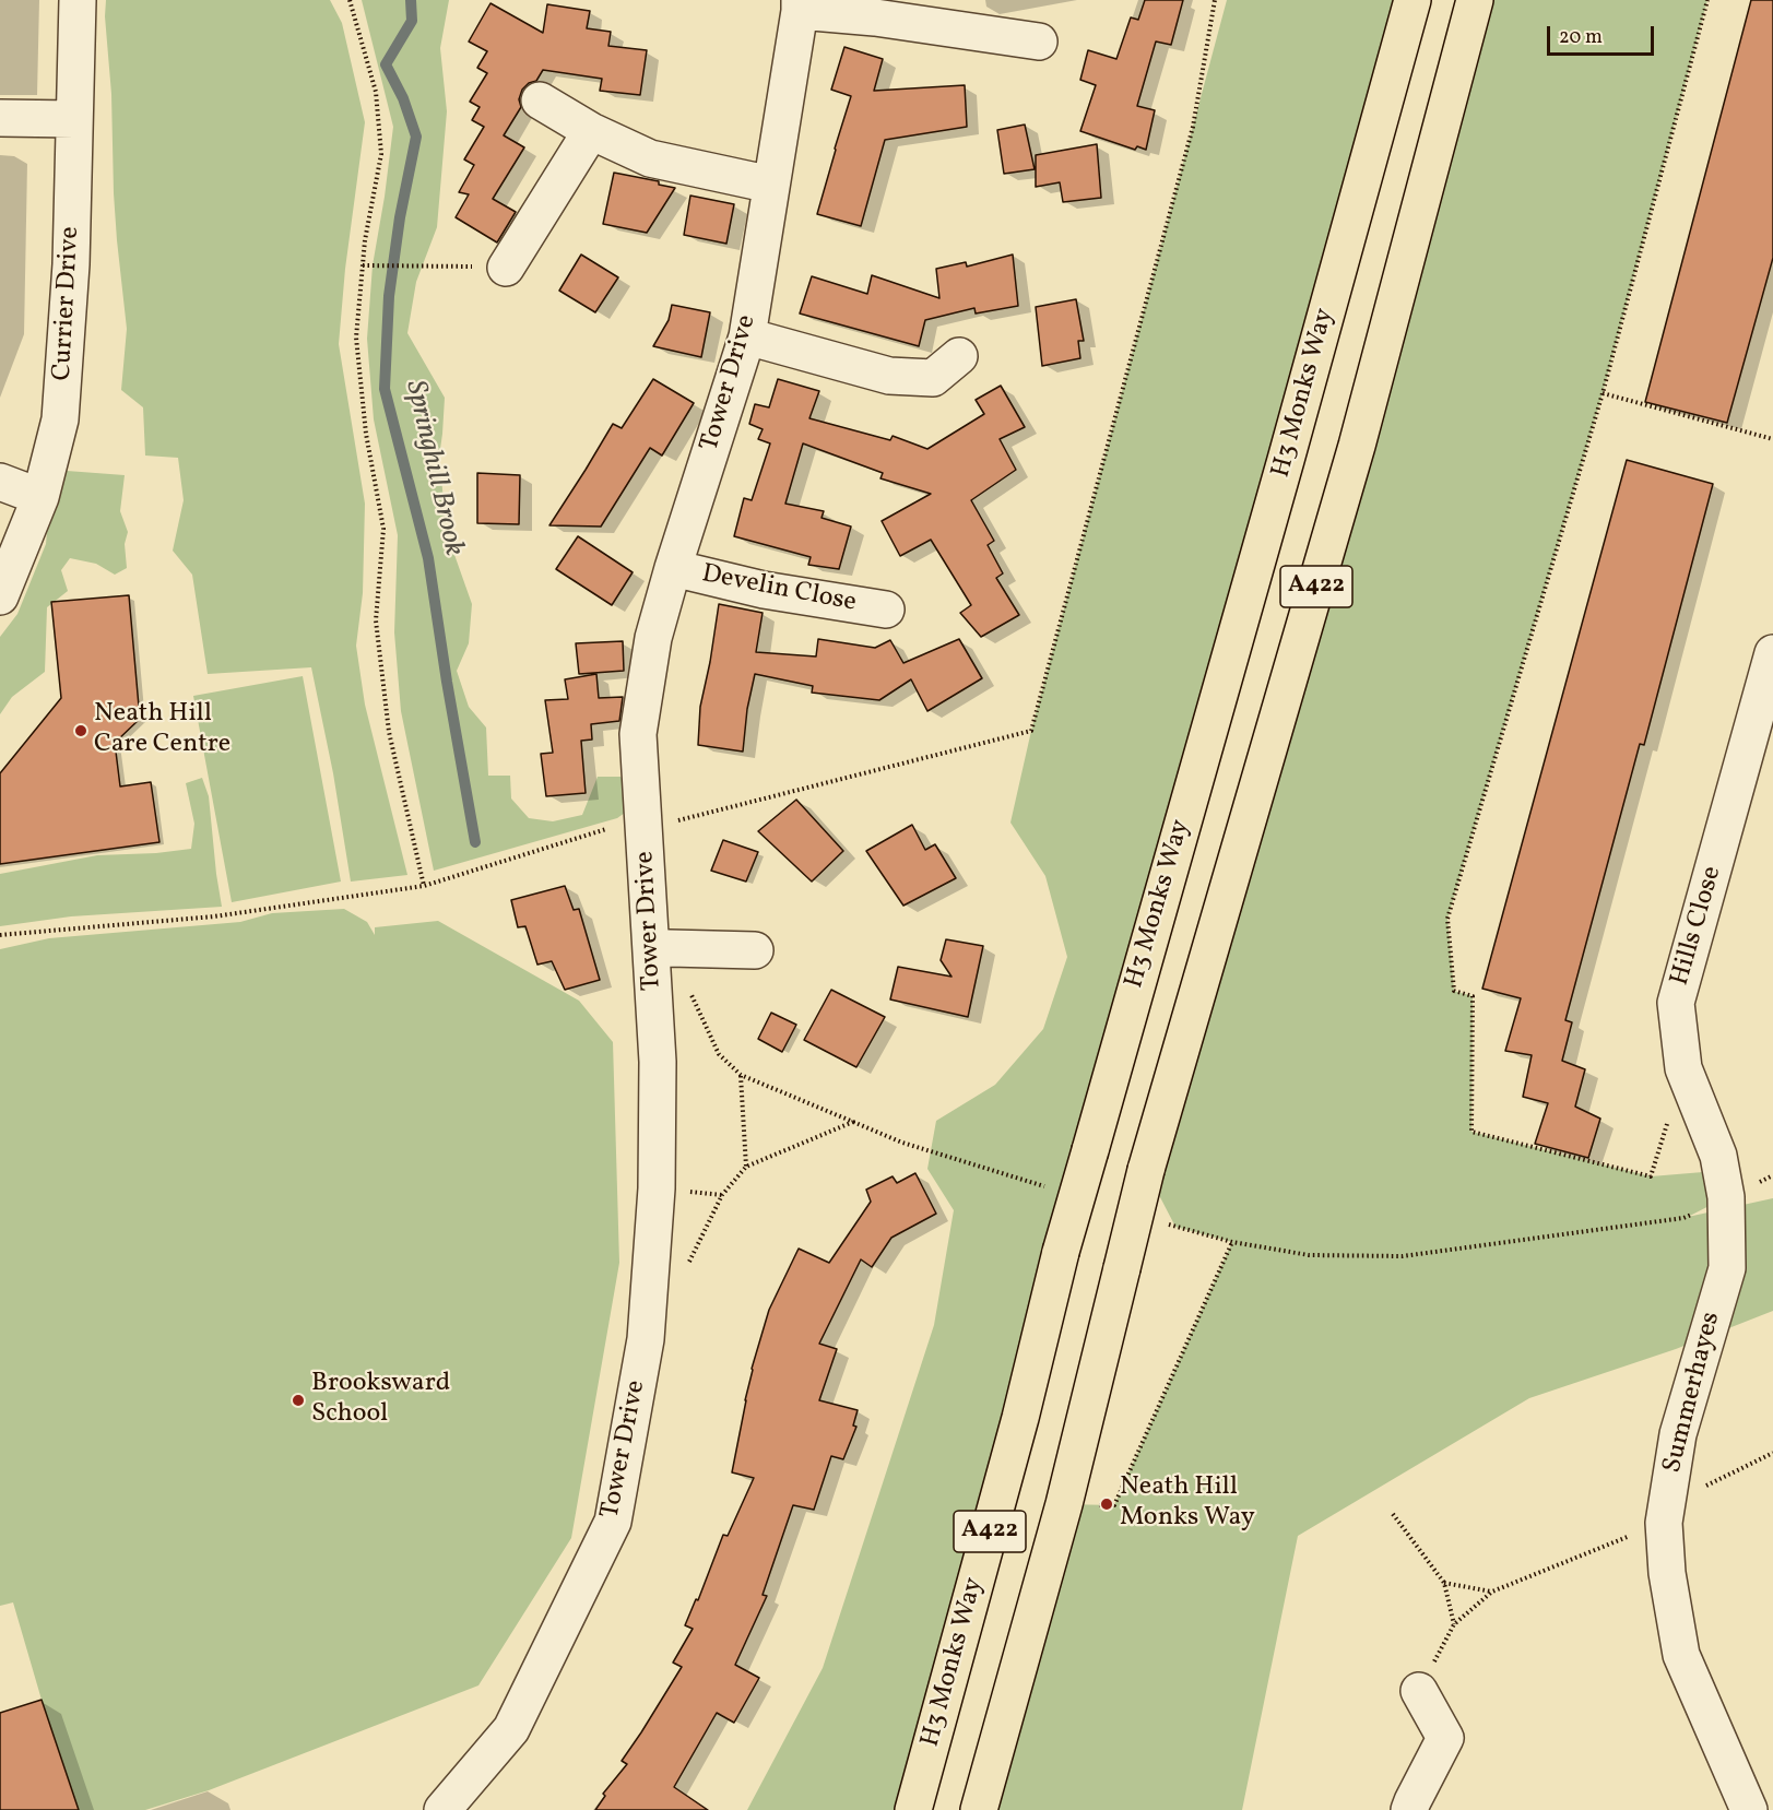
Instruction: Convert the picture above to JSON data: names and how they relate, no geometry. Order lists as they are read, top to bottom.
{
  "streets": {
    "main road": ["H3 Monks Way", "A422"],
    "street": [
      "Currier Drive",
      "Tower Drive",
      "Develin Close",
      "Hills Close",
      "Summerhayes"
    ]
  },
  "crossings": [
    ["Tower Drive", "Develin Close"],
    ["Hills Close", "Summerhayes"]
  ],
  "water": ["Springhill Brook"],
  "places": ["Neath Hill Care Centre", "Brooksward School", "Neath Hill Monks Way"],
  "scale_bar": "20 m"
}
